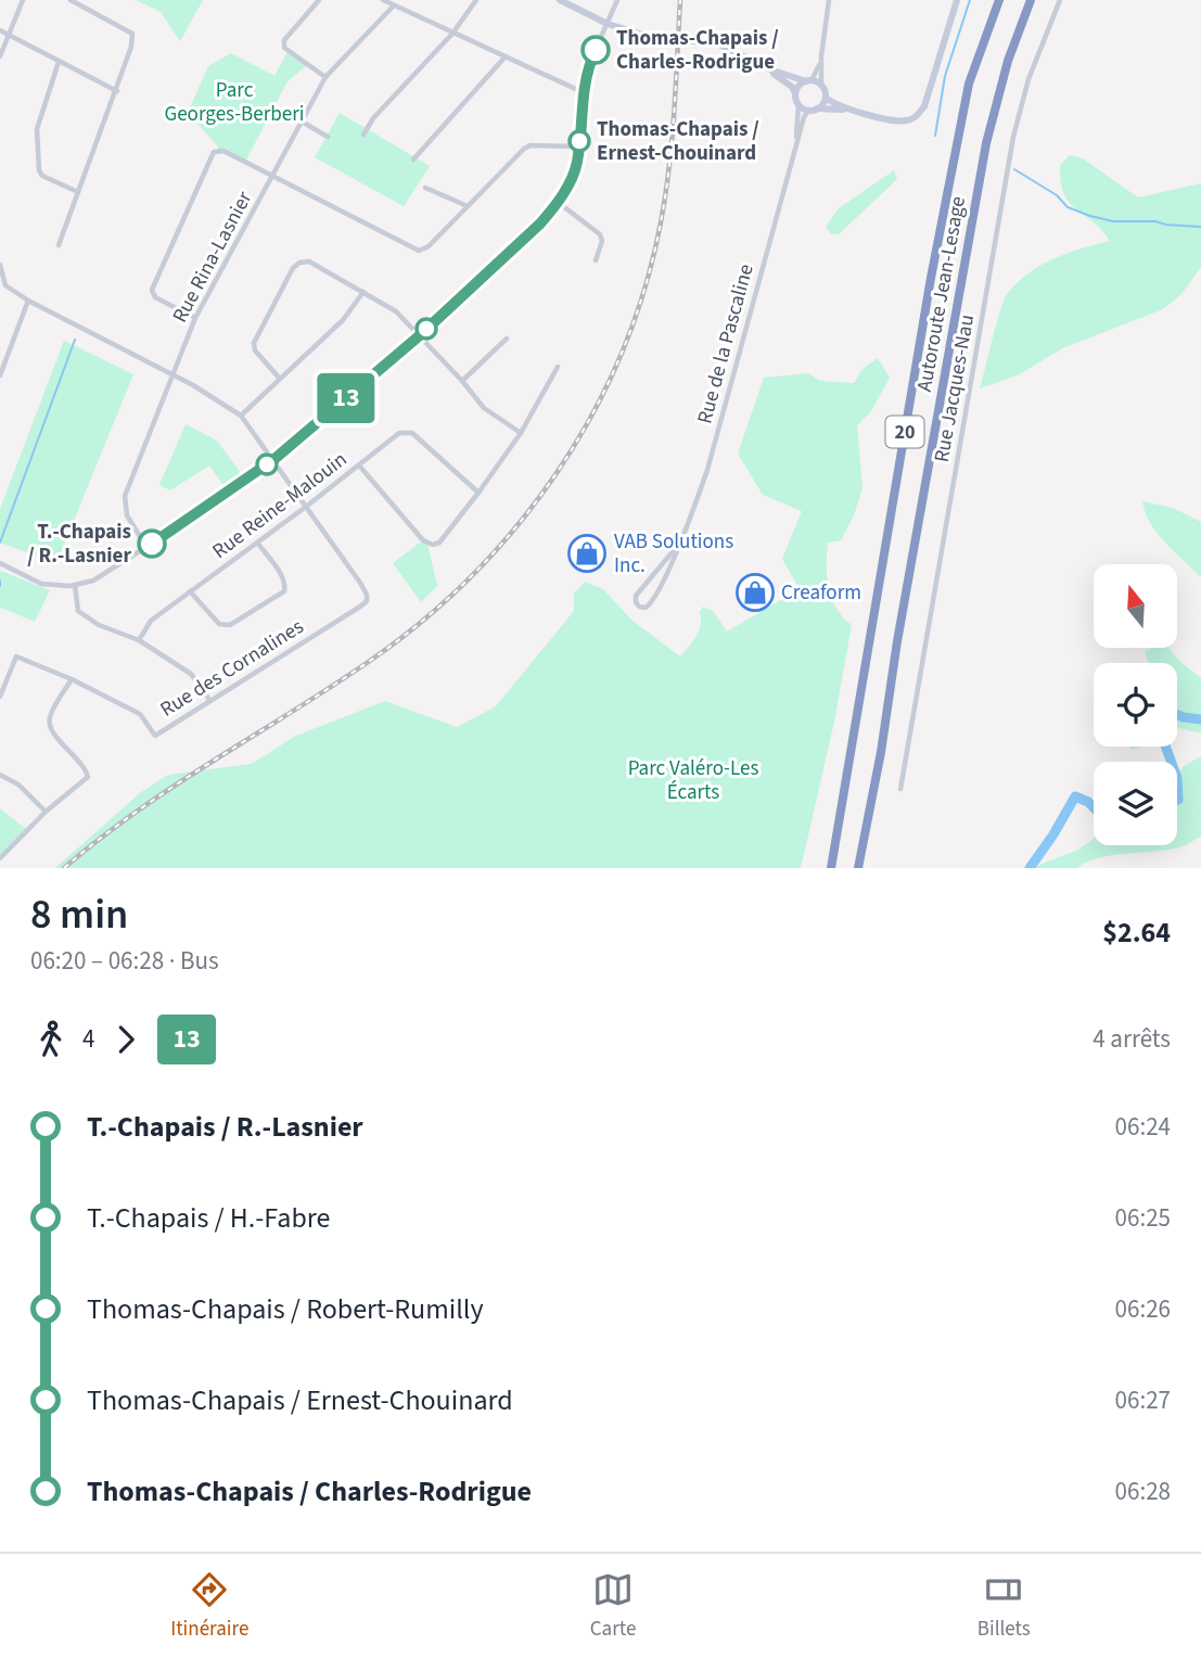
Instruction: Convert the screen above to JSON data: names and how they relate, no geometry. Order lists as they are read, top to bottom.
{
  "streets": {
    "highway": ["Autoroute Jean-Lesage", "20"],
    "street": [
      "Rue Rina-Lasnier",
      "Rue de la Pascaline",
      "Rue Jacques-Nau",
      "Rue Reine-Malouin",
      "Rue des Cornalines"
    ]
  },
  "crossings": [
    ["Rue Reine-Malouin", "Rue des Cornalines"]
  ],
  "parks": ["Parc Georges-Berberi", "Parc Valéro-Les Écarts"],
  "places": {
    "other": ["Thomas-Chapais / Charles-Rodrigue", "Thomas-Chapais / Ernest-Chouinard", "T.-Chapais / R.-Lasnier"],
    "shop": ["VAB Solutions Inc.", "Creaform"]
  },
  "lines": ["bus line 13"],
  "north": "top",
  "page": {
    "on_map": "13",
    "heading": ["8 min", "06:20 – 06:28 · Bus", "$2.64"],
    "legs": ["4", "13", "4 arrêts"],
    "list": [
      {
        "name": "T.-Chapais / R.-Lasnier",
        "value": "06:24"
      },
      {
        "name": "T.-Chapais / H.-Fabre",
        "value": "06:25"
      },
      {
        "name": "Thomas-Chapais / Robert-Rumilly",
        "value": "06:26"
      },
      {
        "name": "Thomas-Chapais / Ernest-Chouinard",
        "value": "06:27"
      },
      {
        "name": "Thomas-Chapais / Charles-Rodrigue",
        "value": "06:28"
      }
    ],
    "tabs": ["Itinéraire", "Carte", "Billets"]
  }
}
